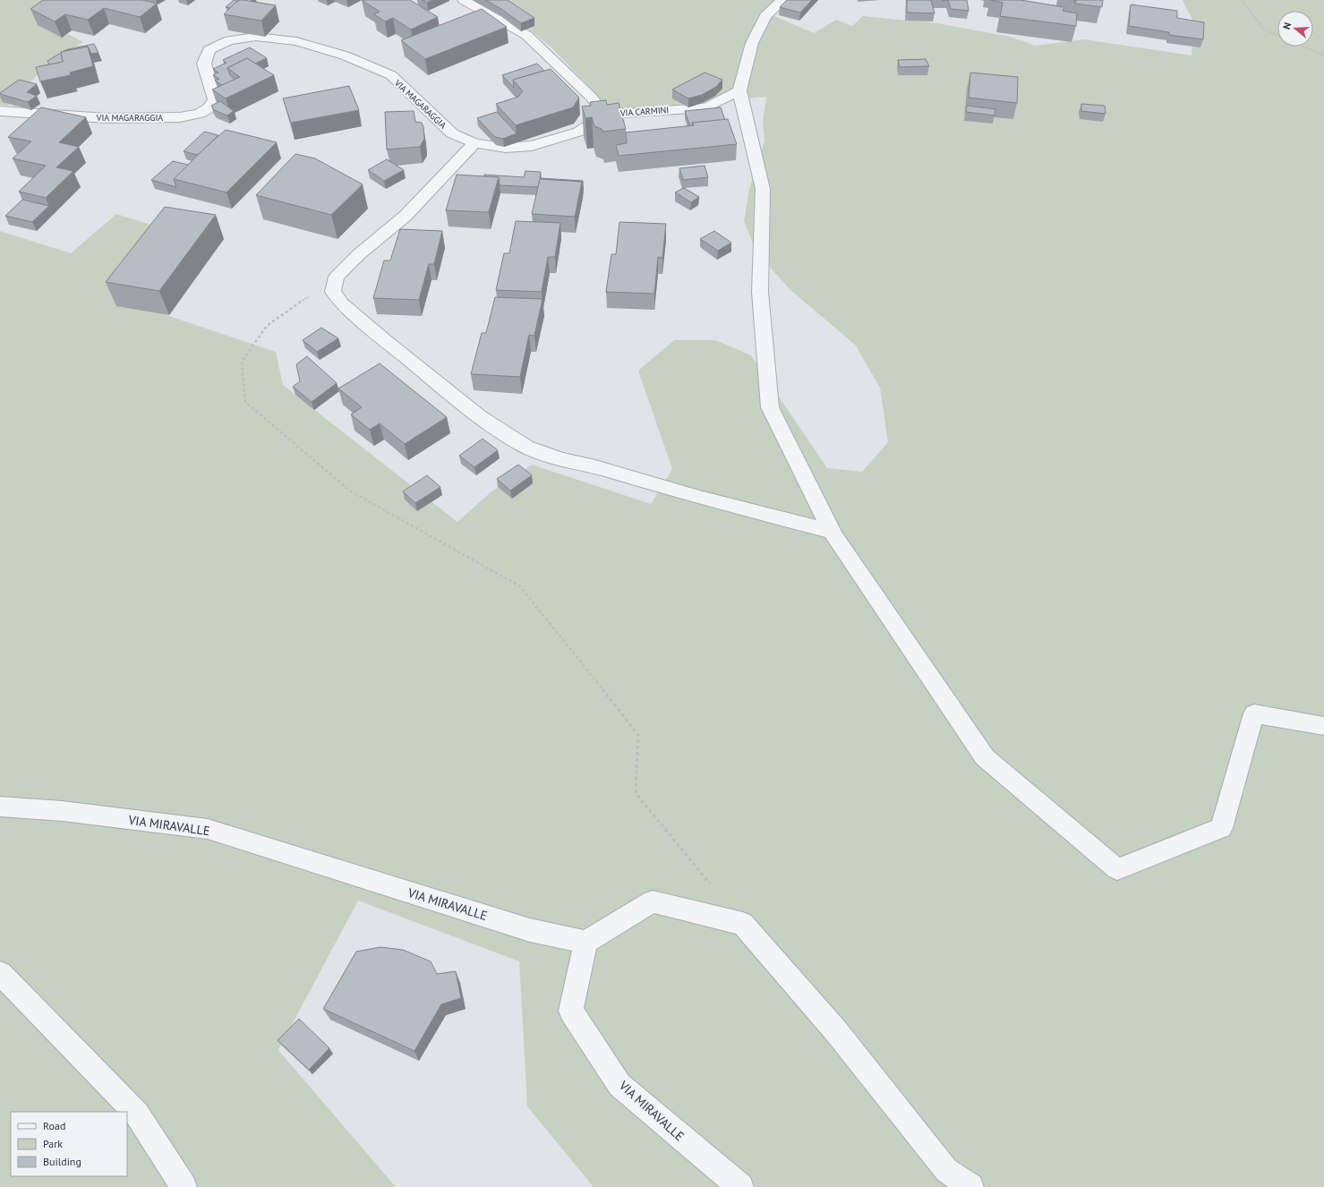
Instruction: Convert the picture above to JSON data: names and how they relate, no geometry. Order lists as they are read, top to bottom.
{
  "streets": {
    "street": ["VIA MAGARAGGIA", "VIA CARMINI", "VIA MIRAVALLE"]
  },
  "crossings": [
    ["VIA MAGARAGGIA", "VIA CARMINI"]
  ],
  "legend": ["Road", "Park", "Building"],
  "north": "left"
}
